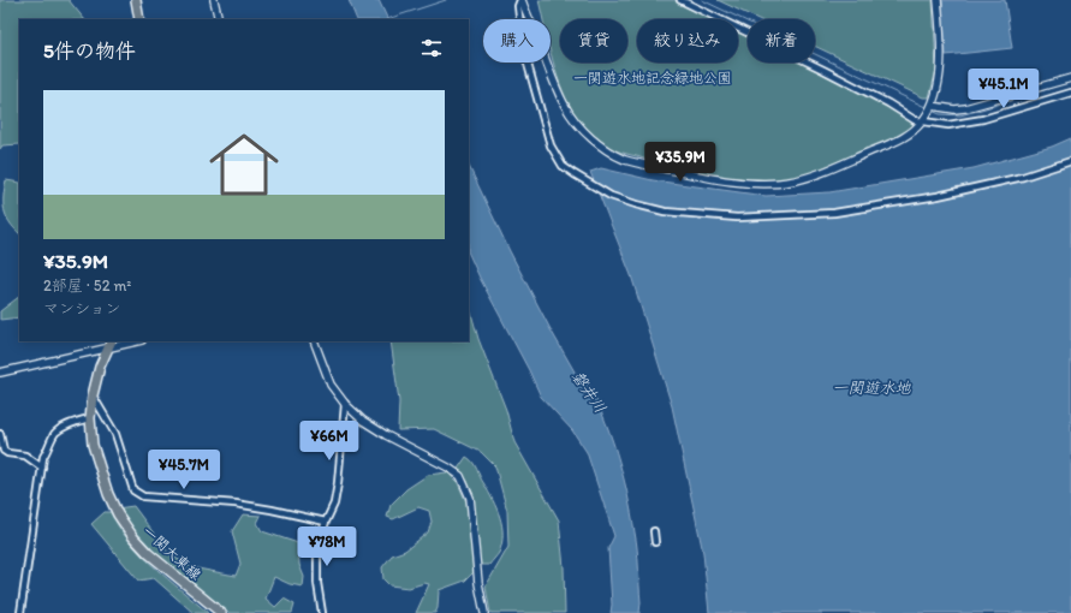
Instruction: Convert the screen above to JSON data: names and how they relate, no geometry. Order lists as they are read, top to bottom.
{
  "streets": {
    "main road": ["一関大東線"]
  },
  "water": ["一関遊水地", "磐井川"],
  "parks": ["一関遊水地記念緑地公園"],
  "page": {
    "chip": [
      "購入",
      "賃貸",
      "絞り込み",
      "新着"
    ],
    "heading": "5件の物件",
    "price": [
      "¥45.1M",
      "¥35.9M",
      "¥66M",
      "¥45.7M",
      "¥78M"
    ],
    "list": [
      {
        "name": "¥35.9M",
        "note": "2部屋 · 52 m² · マンション"
      }
    ]
  }
}
